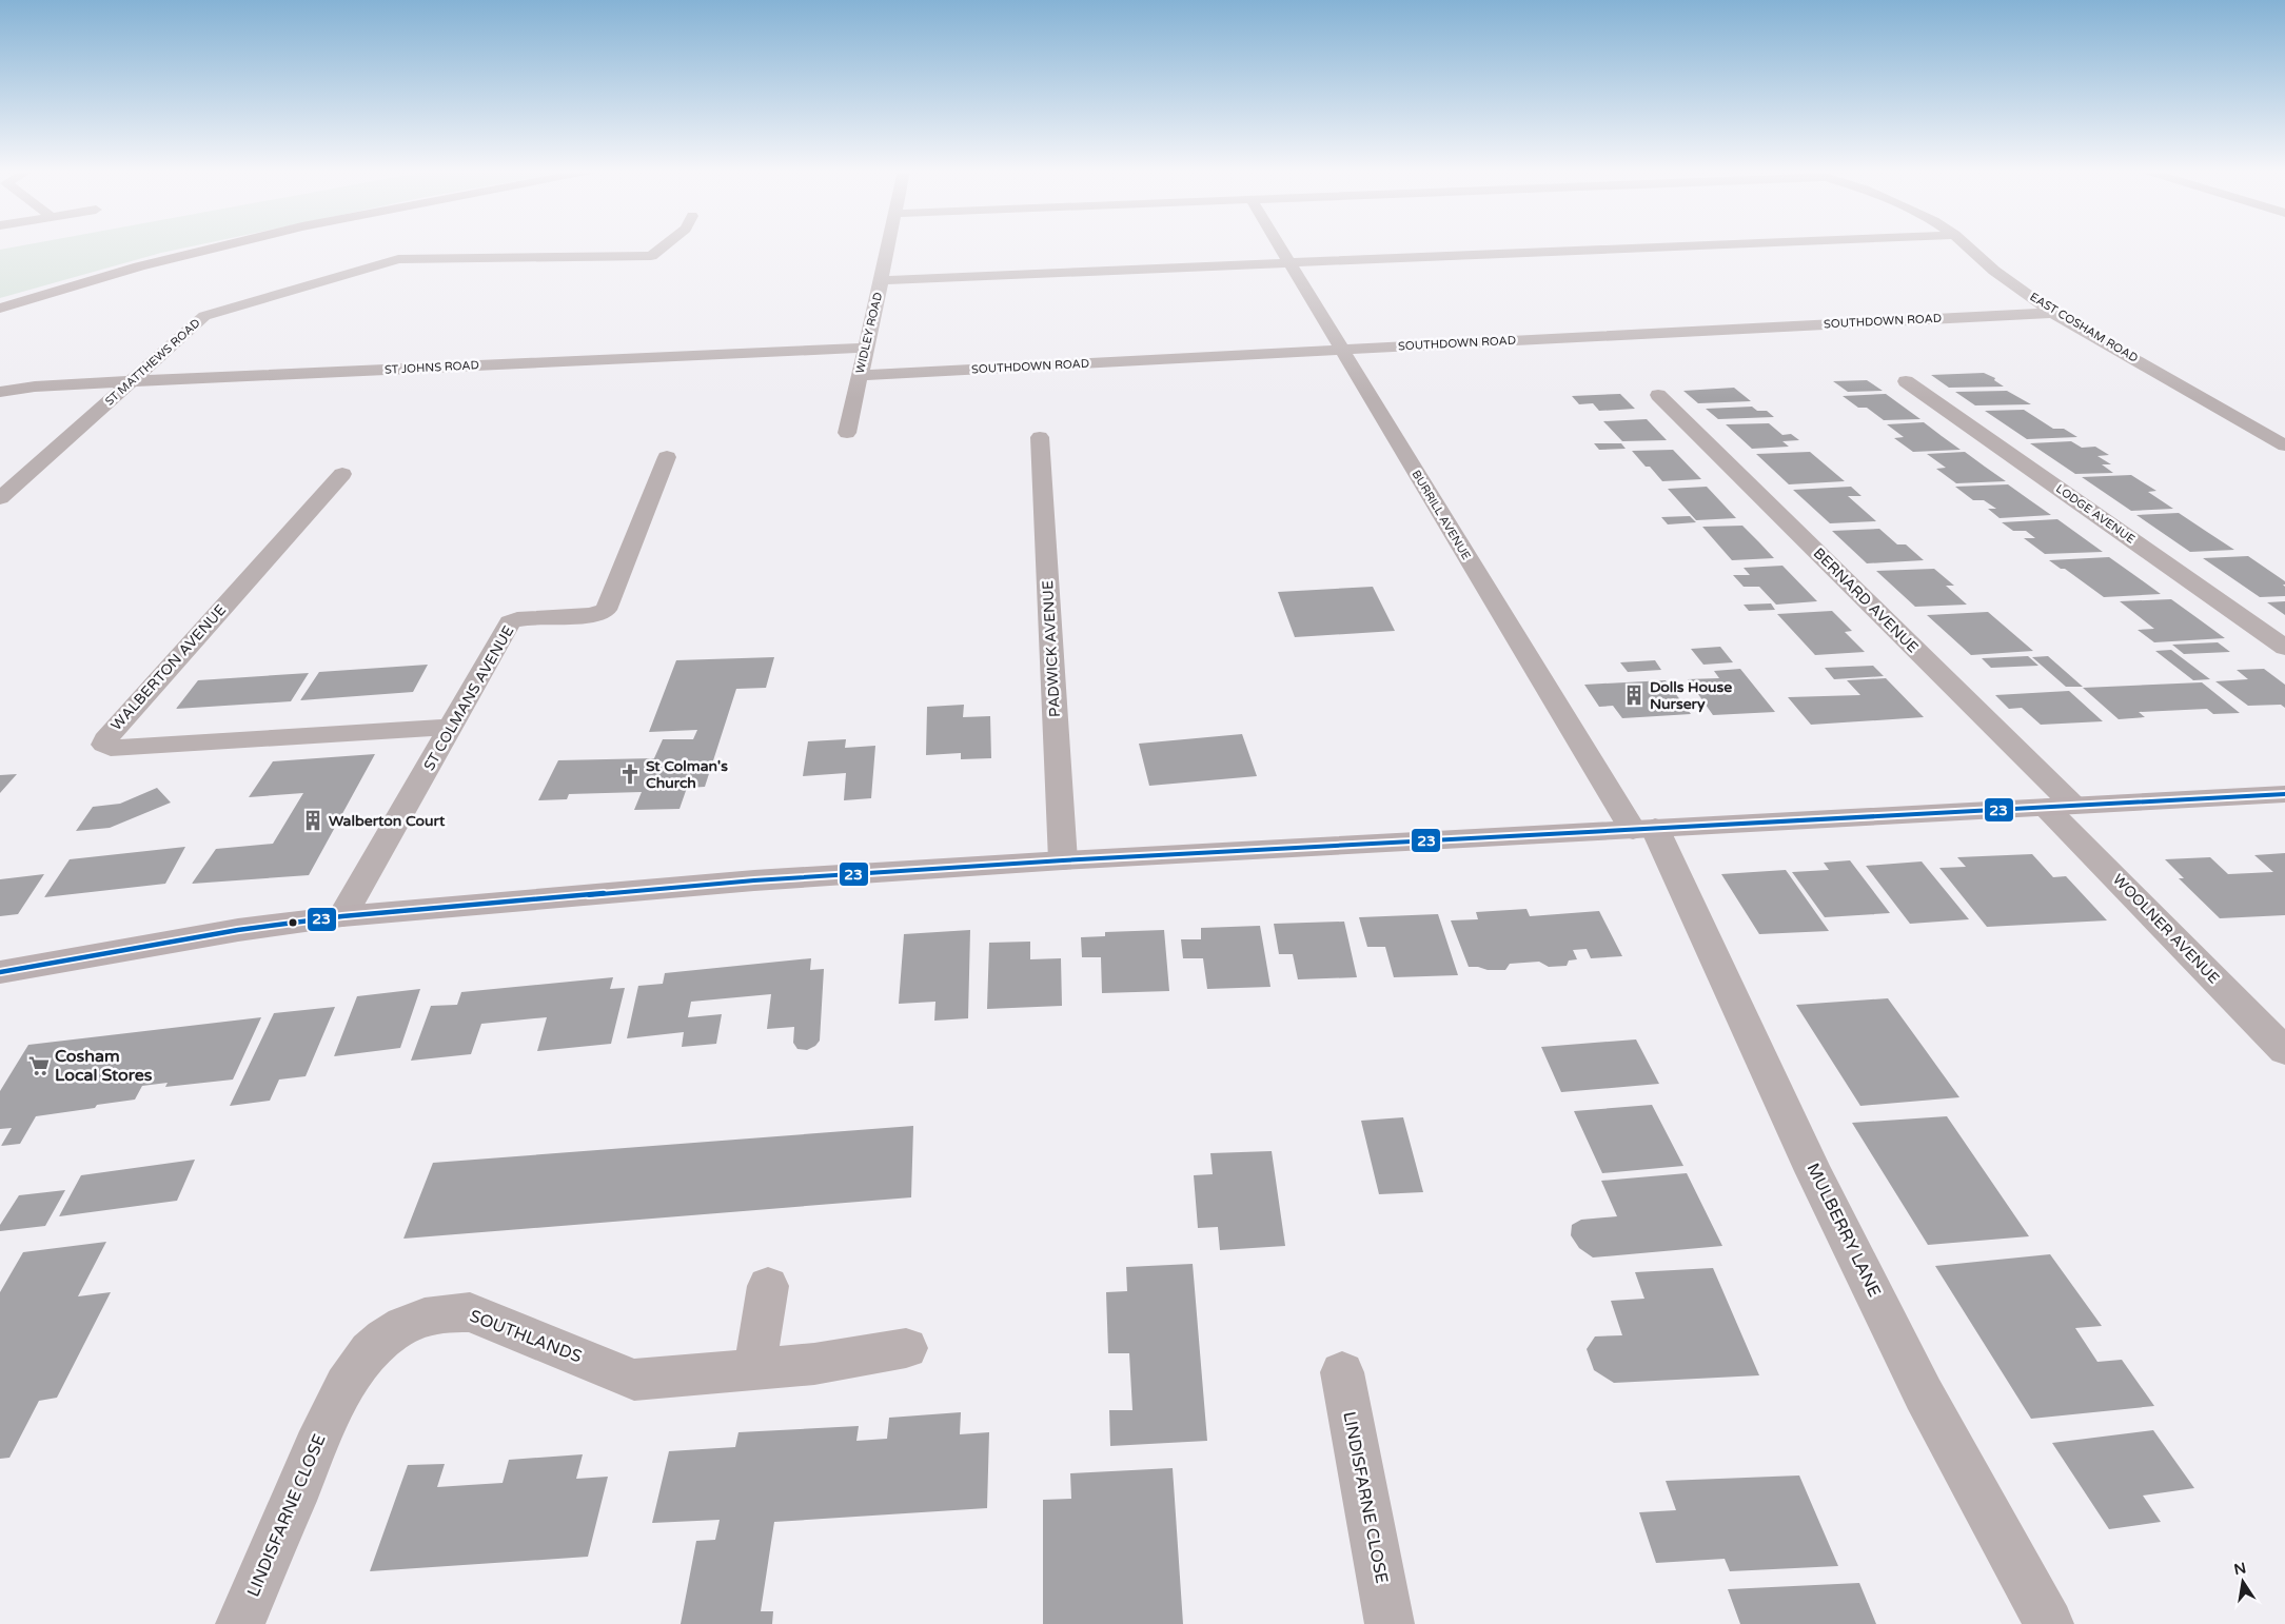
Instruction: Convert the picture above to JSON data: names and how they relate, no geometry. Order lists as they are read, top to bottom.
{
  "streets": {
    "street": [
      "SOUTHDOWN ROAD",
      "EAST COSHAM ROAD",
      "WIDLEY ROAD",
      "ST MATTHEWS ROAD",
      "ST JOHNS ROAD",
      "LODGE AVENUE",
      "BURRILL AVENUE",
      "BERNARD AVENUE",
      "PADWICK AVENUE",
      "WALBERTON AVENUE",
      "ST COLMANS AVENUE",
      "WOOLNER AVENUE",
      "MULBERRY LANE",
      "SOUTHLANDS",
      "LINDISFARNE CLOSE"
    ]
  },
  "crossings": [
    ["SOUTHDOWN ROAD", "EAST COSHAM ROAD"],
    ["SOUTHDOWN ROAD", "WIDLEY ROAD"],
    ["SOUTHDOWN ROAD", "BURRILL AVENUE"],
    ["WIDLEY ROAD", "ST JOHNS ROAD"],
    ["ST MATTHEWS ROAD", "ST JOHNS ROAD"],
    ["BURRILL AVENUE", "MULBERRY LANE"],
    ["BERNARD AVENUE", "WOOLNER AVENUE"],
    ["WALBERTON AVENUE", "ST COLMANS AVENUE"],
    ["SOUTHLANDS", "LINDISFARNE CLOSE"]
  ],
  "places": {
    "building": ["Dolls House Nursery", "Walberton Court"],
    "church": ["St Colman's Church"],
    "supermarket": ["Cosham Local Stores"]
  },
  "lines": ["transit line 23"],
  "north": "top"
}
